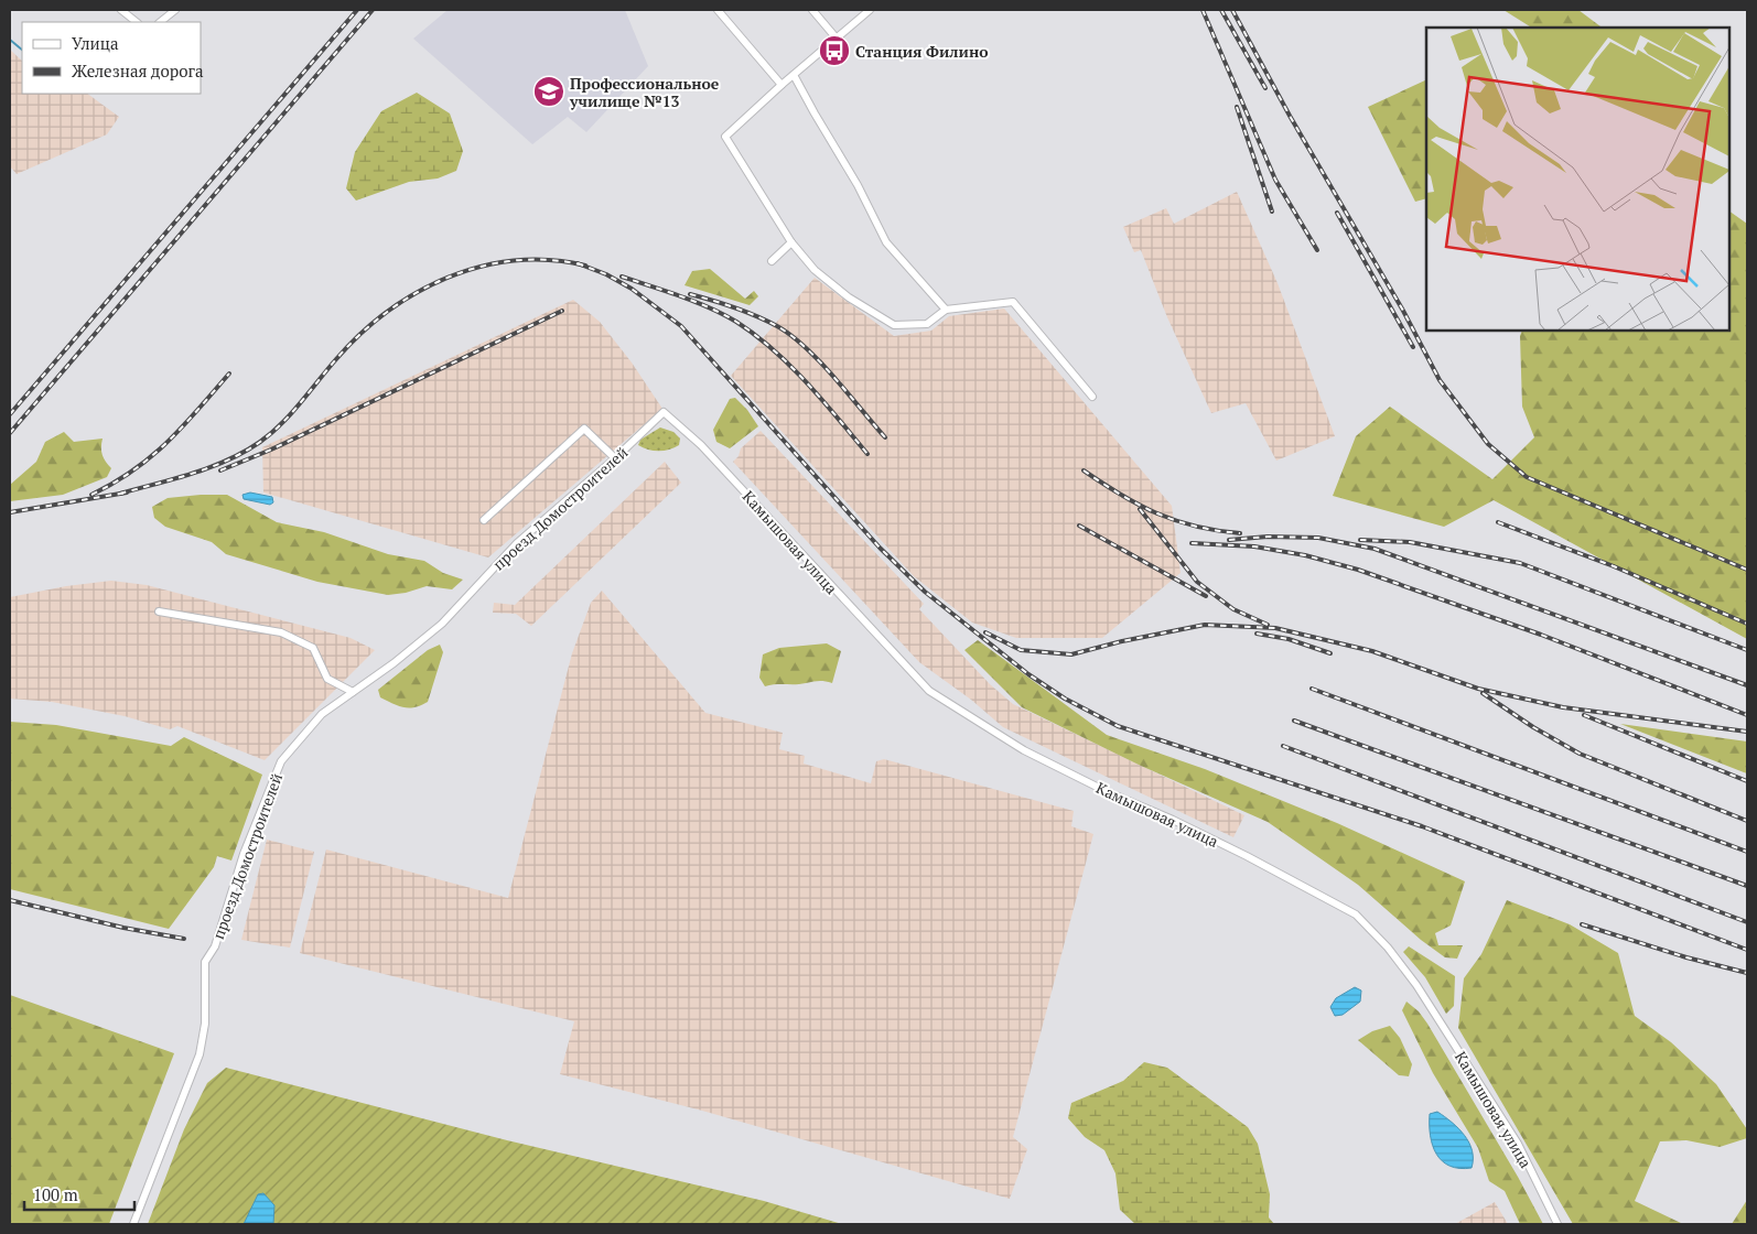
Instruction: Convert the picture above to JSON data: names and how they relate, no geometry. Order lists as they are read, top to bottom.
{
  "streets": {
    "street": ["проезд Домостроителей", "Камышовая улица"]
  },
  "crossings": [
    ["проезд Домостроителей", "Камышовая улица"]
  ],
  "places": {
    "bus stop": ["Станция Филино"],
    "school or university": ["Профессиональное училище №13"]
  },
  "legend": ["Улица", "Железная дорога"],
  "scale_bar": "100 m"
}
